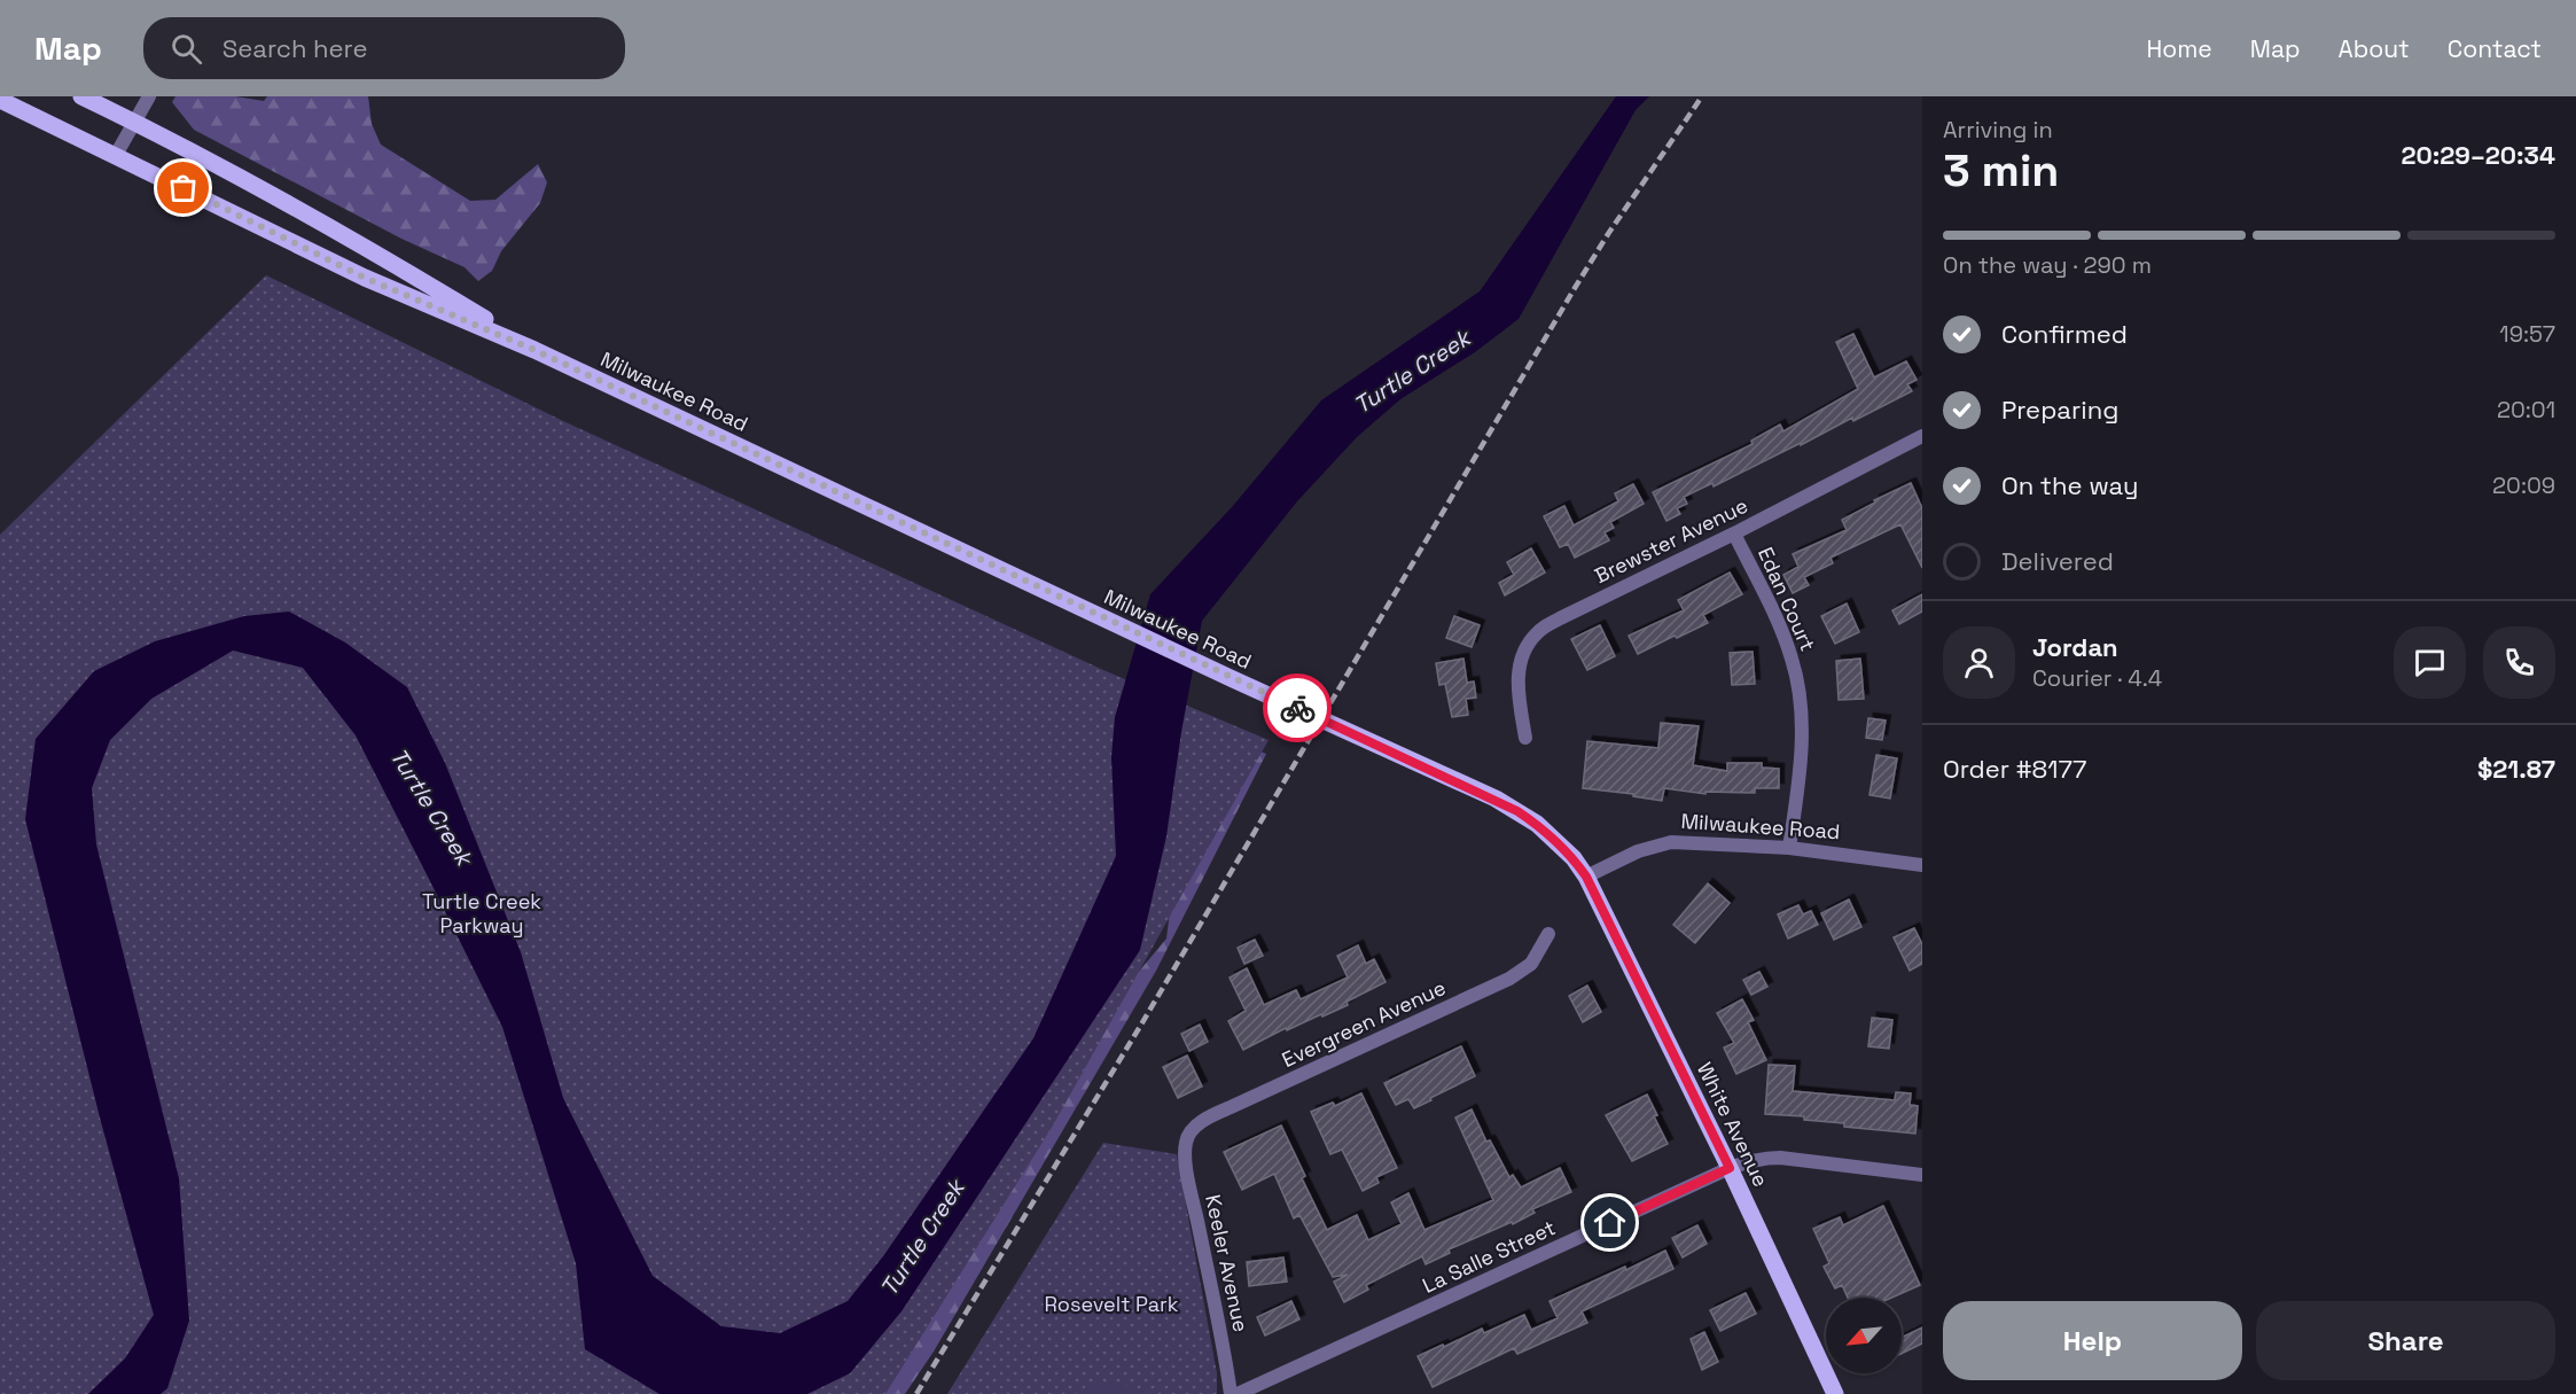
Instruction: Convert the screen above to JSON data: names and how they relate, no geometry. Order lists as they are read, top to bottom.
{
  "streets": {
    "main road": ["Milwaukee Road", "White Avenue"],
    "street": [
      "Brewster Avenue",
      "Edan Court",
      "Evergreen Avenue",
      "La Salle Street",
      "Keeler Avenue"
    ]
  },
  "crossings": [
    ["Milwaukee Road", "Edan Court"],
    ["Milwaukee Road", "White Avenue"],
    ["Brewster Avenue", "Edan Court"],
    ["Evergreen Avenue", "Keeler Avenue"],
    ["White Avenue", "La Salle Street"]
  ],
  "water": ["Turtle Creek"],
  "parks": ["Turtle Creek Parkway", "Rosevelt Park"],
  "north": "bottom left",
  "page": {
    "header": "Map",
    "search": "Search here",
    "nav": [
      "Home",
      "Map",
      "About",
      "Contact"
    ],
    "heading": ["3 min", "Arriving in", "20:29–20:34"],
    "panel": [
      "Jordan",
      "Courier · 4.4",
      "Order #8177",
      "$21.87"
    ],
    "bar": "On the way · 290 m",
    "list": [
      ["Confirmed", "19:57"],
      ["Preparing", "20:01"],
      ["On the way", "20:09"],
      "Delivered"
    ],
    "buttons": ["Help", "Share"]
  }
}
